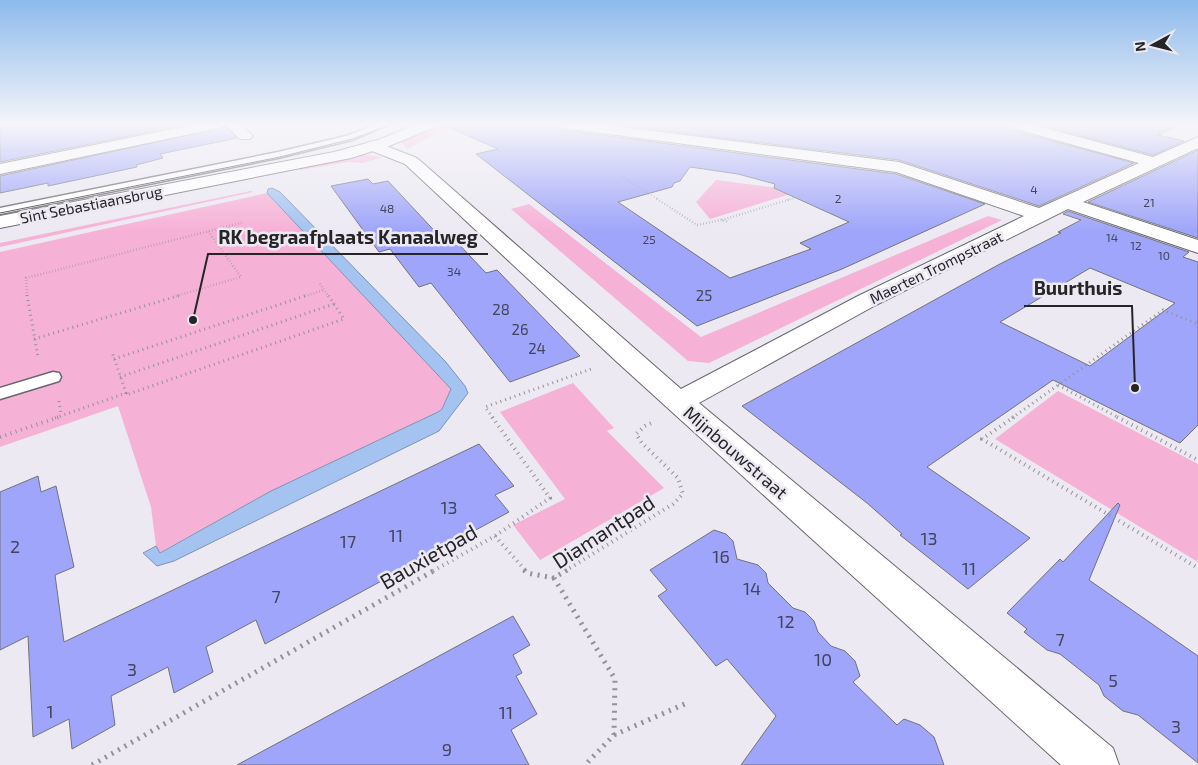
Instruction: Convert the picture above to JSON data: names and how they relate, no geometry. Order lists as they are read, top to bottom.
{
  "streets": {
    "street": ["Sint Sebastiaansbrug", "Maerten Trompstraat", "Mijnbouwstraat"],
    "path": ["Diamantpad", "Bauxietpad"]
  },
  "crossings": [
    ["Maerten Trompstraat", "Mijnbouwstraat"],
    ["Maerten Trompstraat", "Diamantpad"],
    ["Mijnbouwstraat", "Diamantpad"],
    ["Mijnbouwstraat", "Bauxietpad"]
  ],
  "places": ["RK begraafplaats Kanaalweg", "Buurthuis"],
  "house_numbers": [
    "4",
    "2",
    "21",
    "48",
    "14",
    "25",
    "12",
    "10",
    "34",
    "25",
    "28",
    "26",
    "24",
    "13",
    "11",
    "13",
    "17",
    "2",
    "16",
    "11",
    "14",
    "7",
    "12",
    "7",
    "10",
    "3",
    "5",
    "1",
    "11",
    "3",
    "9"
  ],
  "north": "left"
}
